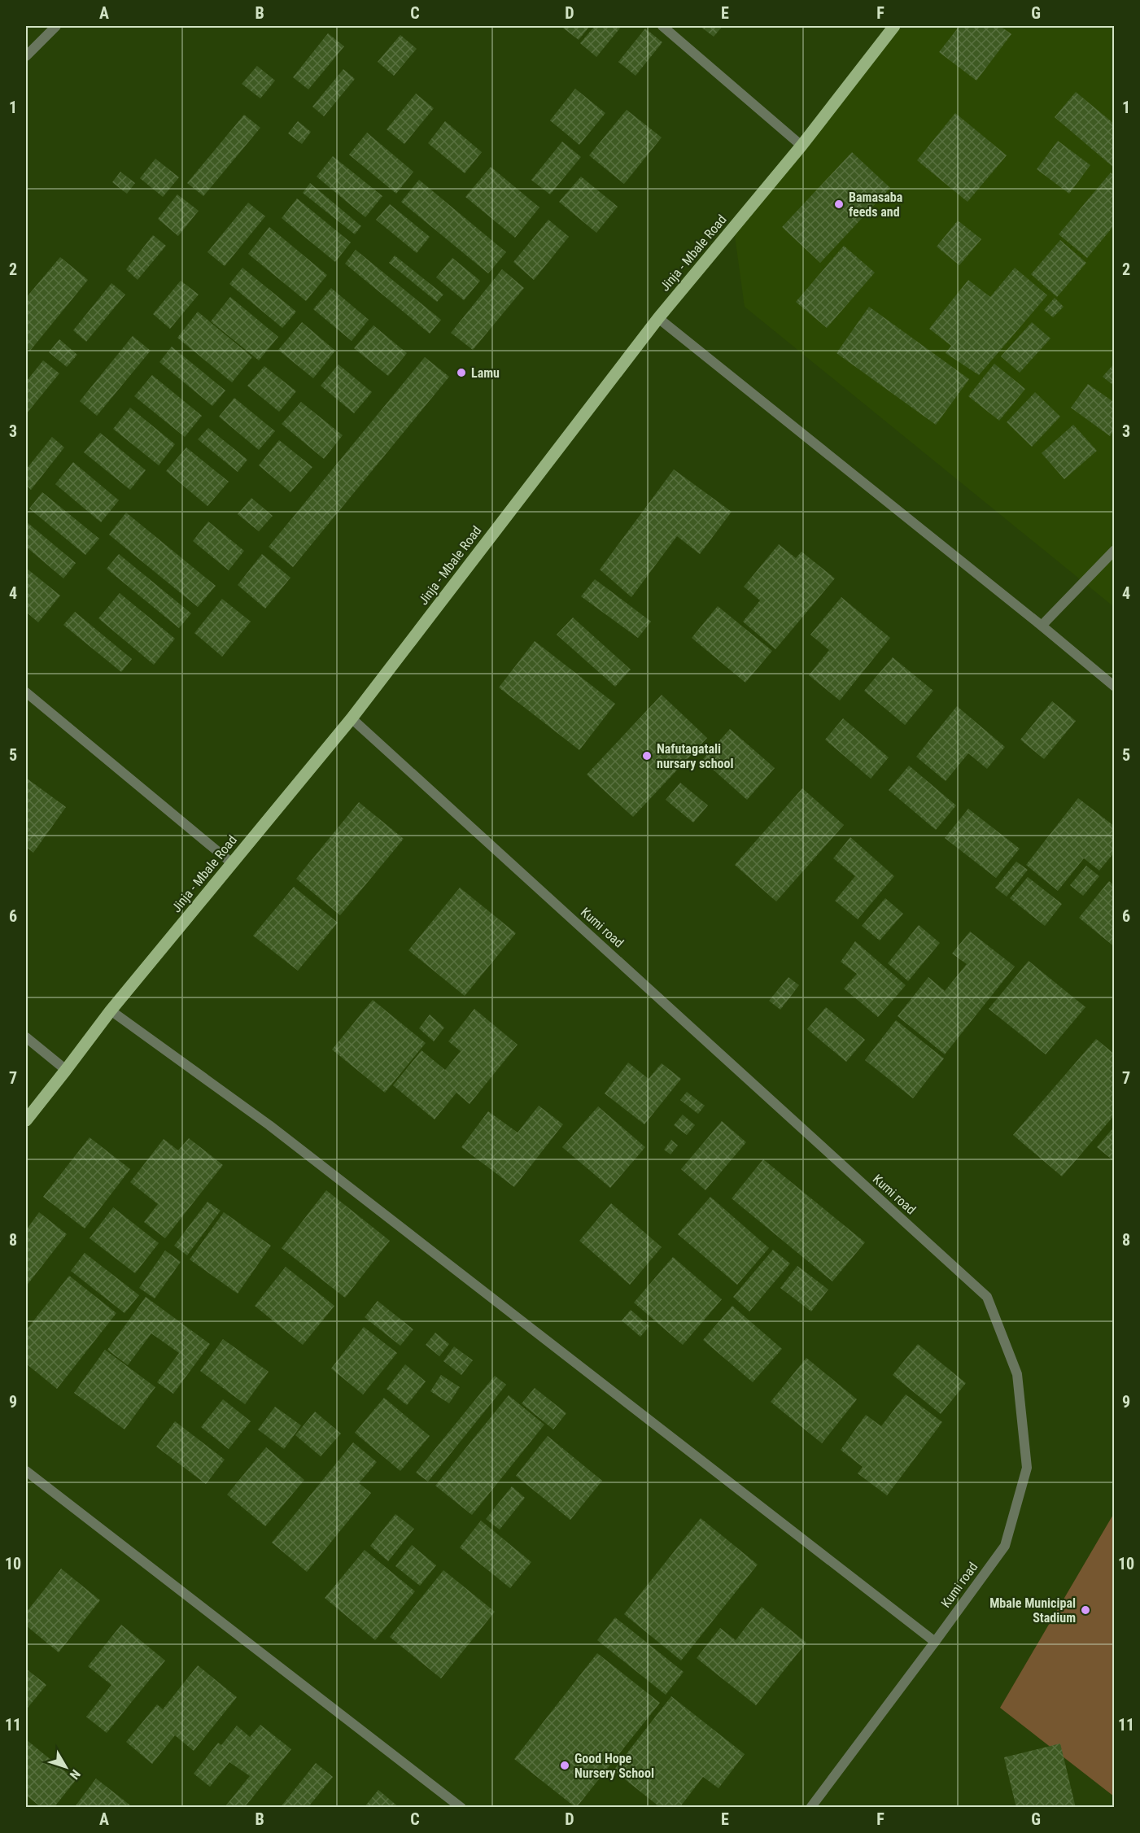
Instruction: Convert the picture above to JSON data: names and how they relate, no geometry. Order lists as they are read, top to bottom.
{
  "streets": {
    "main road": ["Jinja - Mbale Road"],
    "street": ["Kumi road"]
  },
  "crossings": [
    ["Jinja - Mbale Road", "Kumi road"]
  ],
  "places": [
    "Bamasaba feeds and",
    "Lamu",
    "Nafutagatali nursary school",
    "Mbale Municipal Stadium",
    "Good Hope Nursery School"
  ],
  "north": "bottom right",
  "grid": {
    "columns": [
      "A",
      "B",
      "C",
      "D",
      "E",
      "F",
      "G"
    ],
    "rows": [
      "1",
      "2",
      "3",
      "4",
      "5",
      "6",
      "7",
      "8",
      "9",
      "10",
      "11"
    ]
  }
}
